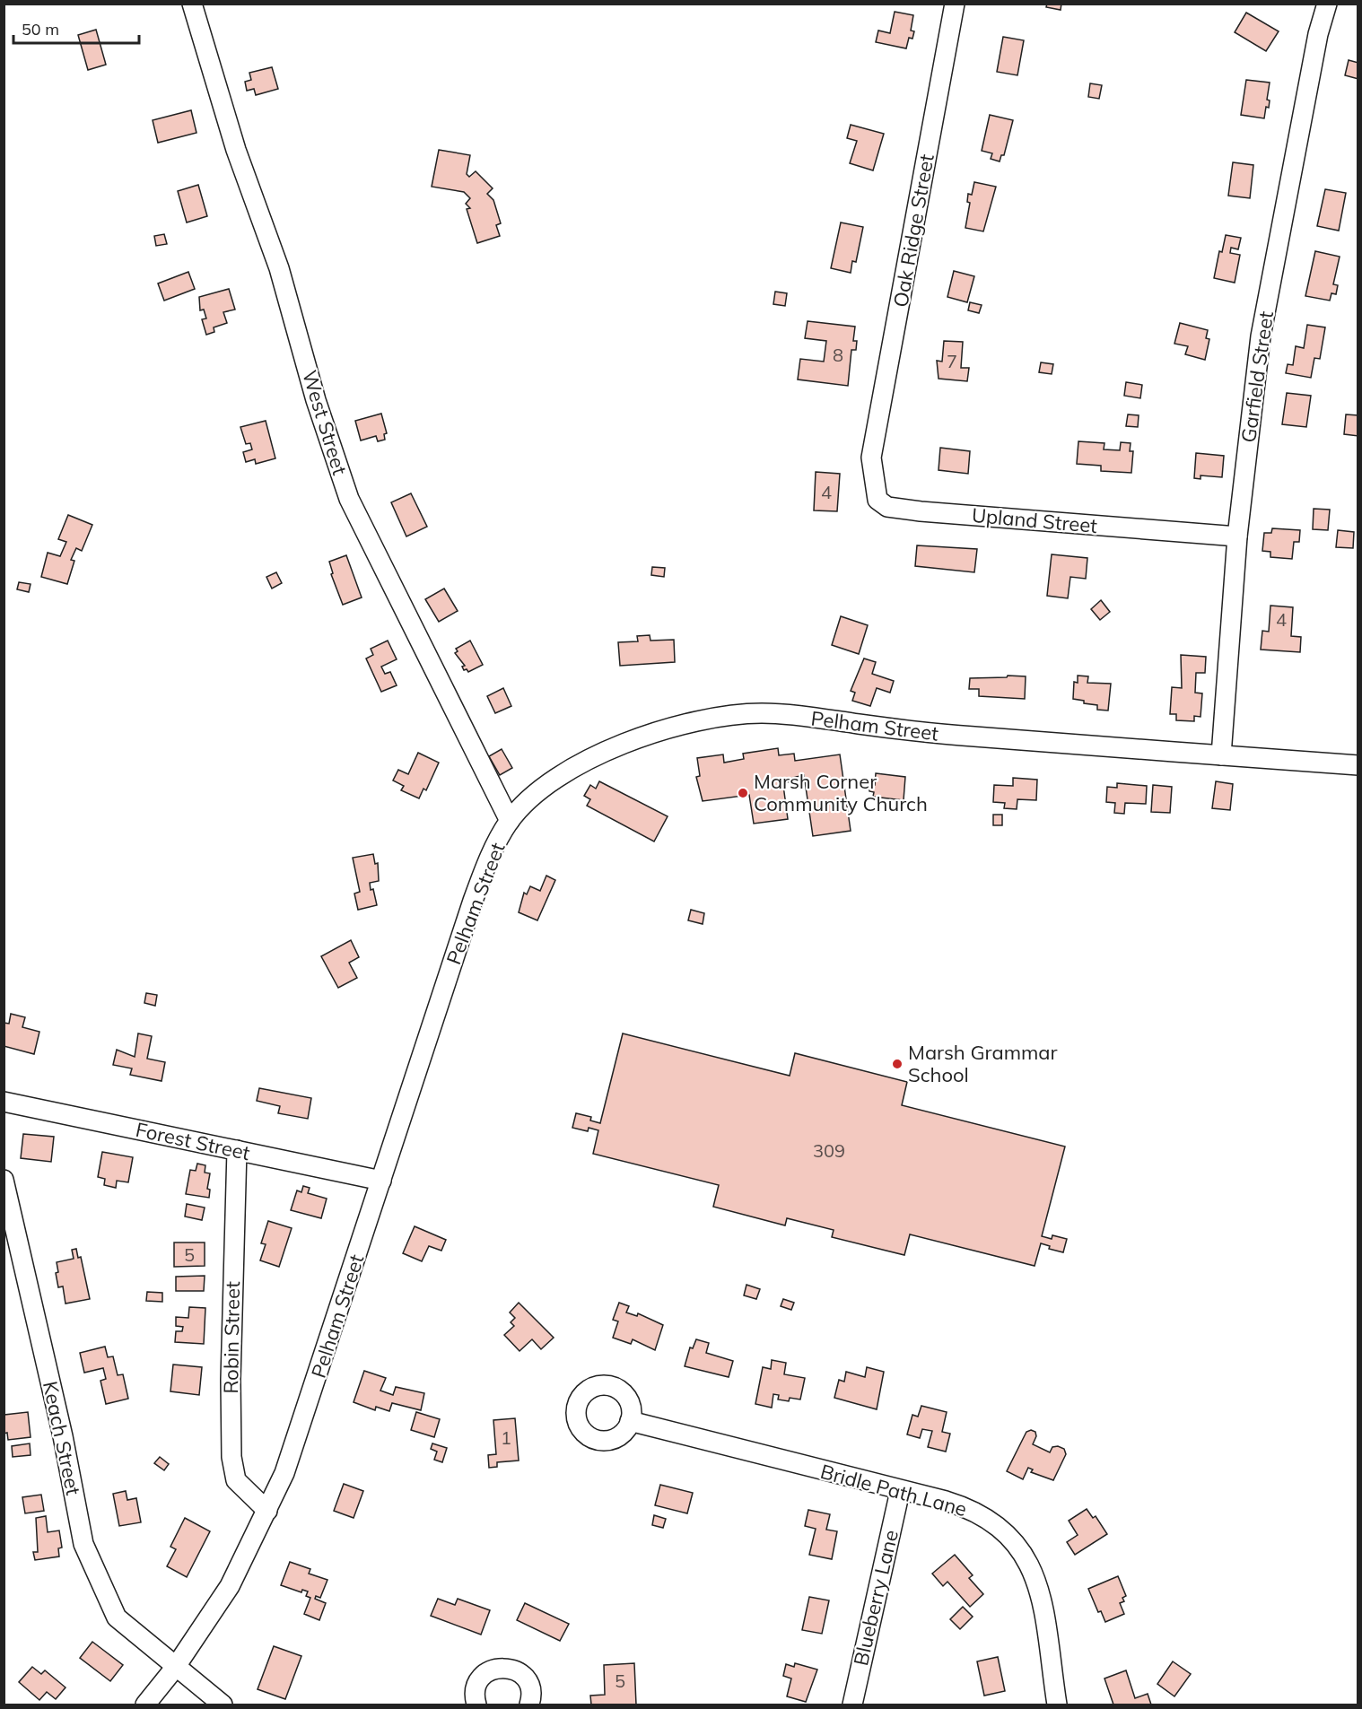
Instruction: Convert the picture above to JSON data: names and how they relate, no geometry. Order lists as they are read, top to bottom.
{
  "streets": {
    "street": [
      "Oak Ridge Street",
      "Garfield Street",
      "West Street",
      "Upland Street",
      "Pelham Street",
      "Forest Street",
      "Robin Street",
      "Keach Street",
      "Bridle Path Lane",
      "Blueberry Lane"
    ]
  },
  "crossings": [
    ["Oak Ridge Street", "Upland Street"],
    ["Garfield Street", "Upland Street"],
    ["Garfield Street", "Pelham Street"],
    ["West Street", "Pelham Street"],
    ["Pelham Street", "Forest Street"],
    ["Pelham Street", "Robin Street"],
    ["Pelham Street", "Keach Street"],
    ["Forest Street", "Robin Street"],
    ["Bridle Path Lane", "Blueberry Lane"]
  ],
  "places": ["Marsh Corner Community Church", "Marsh Grammar School"],
  "house_numbers": [
    "8",
    "7",
    "4",
    "4",
    "309",
    "5",
    "1",
    "5"
  ],
  "scale_bar": "50 m"
}
